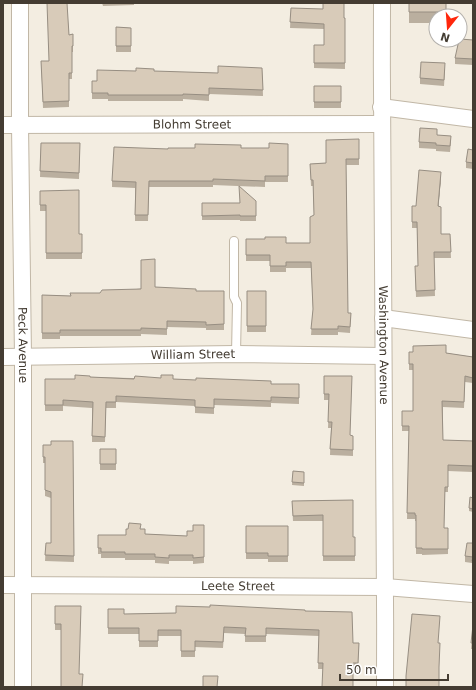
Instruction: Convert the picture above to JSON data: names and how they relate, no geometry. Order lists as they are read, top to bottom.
{
  "streets": {
    "street": [
      "Blohm Street",
      "Peck Avenue",
      "Washington Avenue",
      "William Street",
      "Leete Street"
    ]
  },
  "crossings": [
    ["Blohm Street", "Peck Avenue"],
    ["Blohm Street", "Washington Avenue"],
    ["Peck Avenue", "William Street"],
    ["Peck Avenue", "Leete Street"],
    ["Washington Avenue", "William Street"],
    ["Washington Avenue", "Leete Street"]
  ],
  "scale_bar": "50 m",
  "north": "bottom"
}
